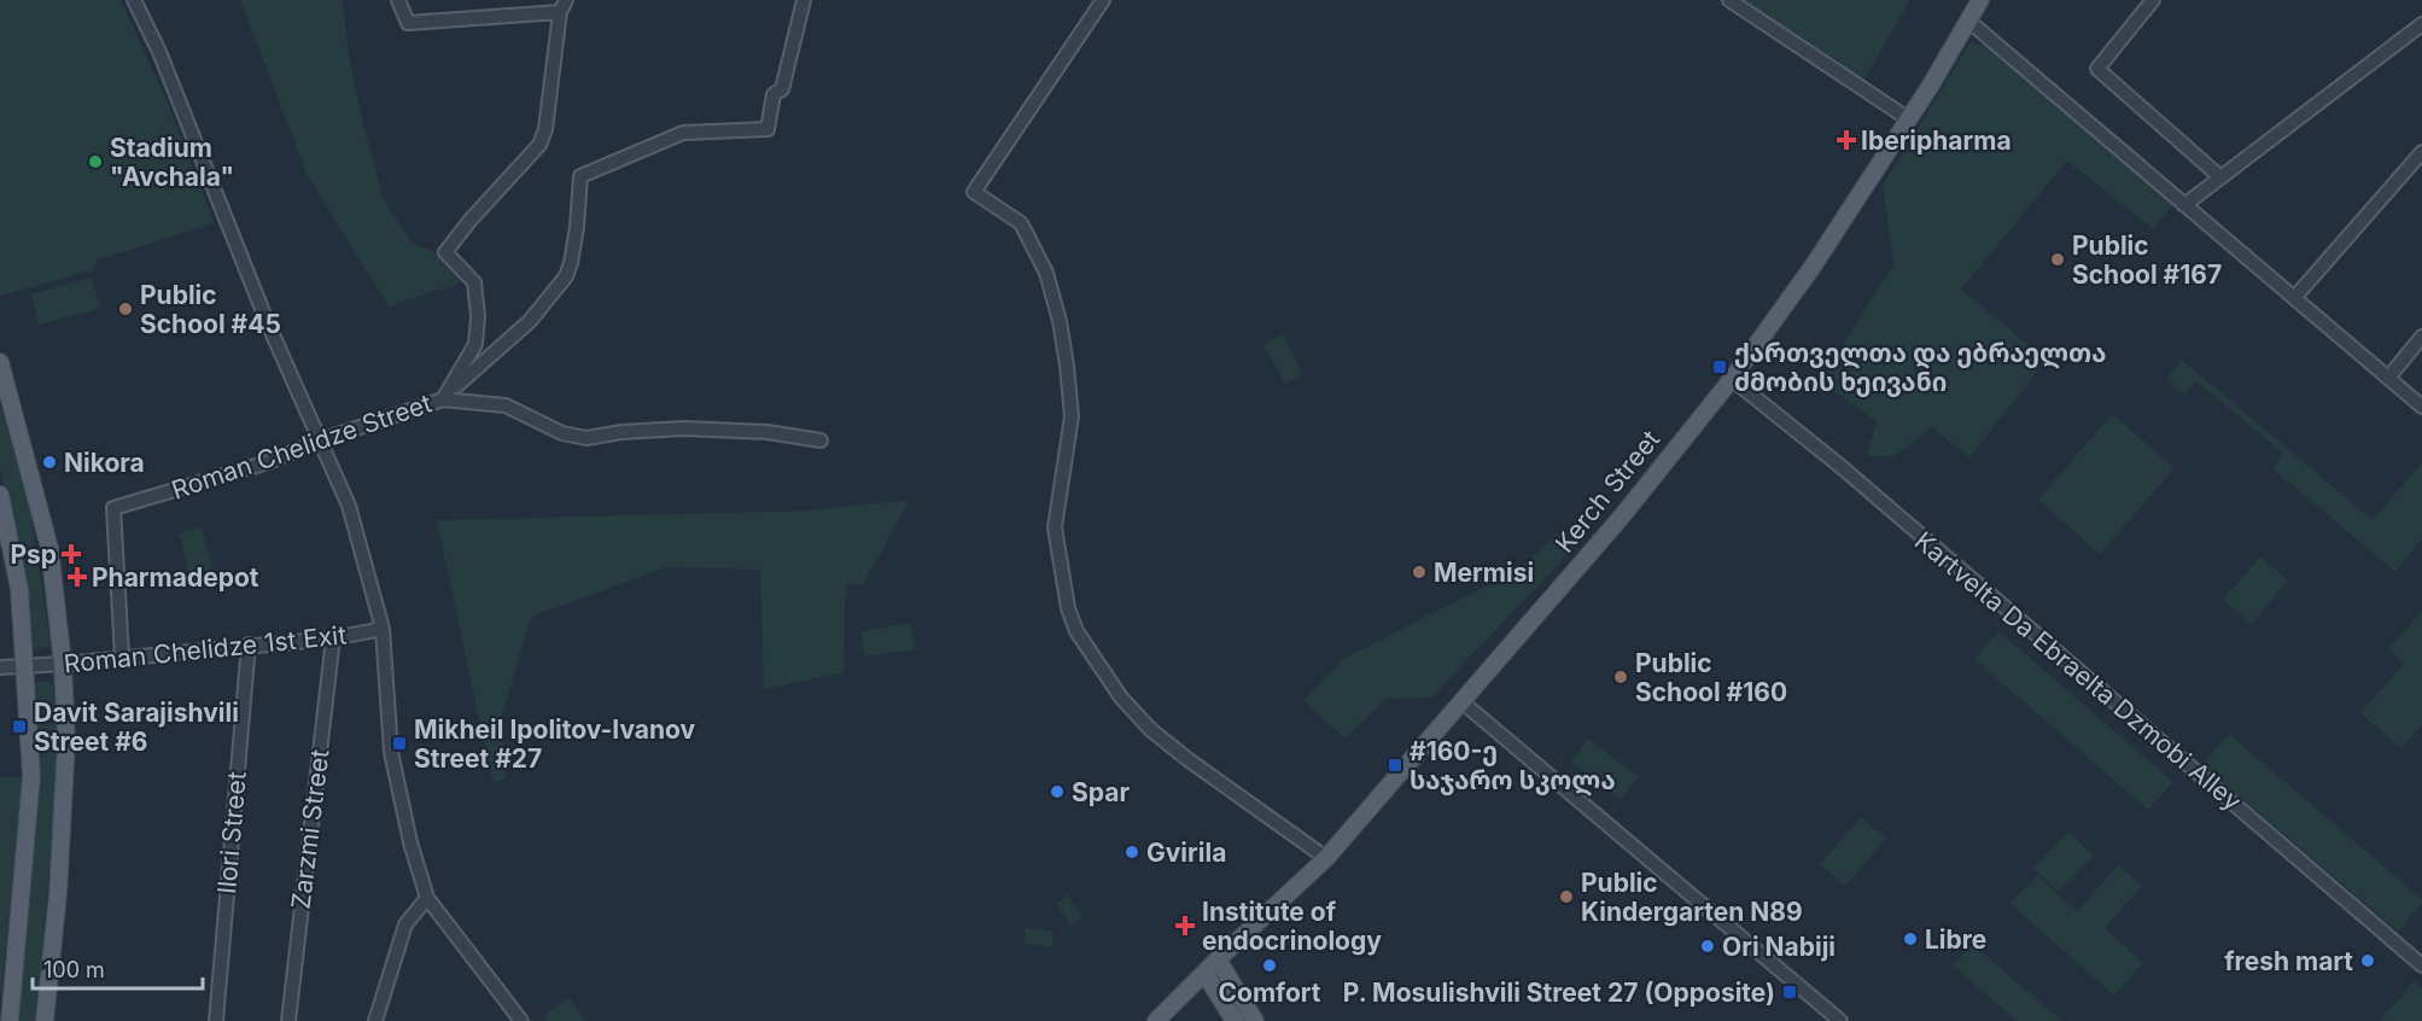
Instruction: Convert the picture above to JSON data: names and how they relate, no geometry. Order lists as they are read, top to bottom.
{
  "streets": {
    "main road": ["Kerch Street"],
    "street": [
      "Roman Chelidze Street",
      "Roman Chelidze 1st Exit",
      "Kartvelta Da Ebraelta Dzmobi Alley",
      "Zarzmi Street",
      "Ilori Street"
    ]
  },
  "crossings": [
    ["Roman Chelidze Street", "Roman Chelidze 1st Exit"],
    ["Kerch Street", "Kartvelta Da Ebraelta Dzmobi Alley"],
    ["Roman Chelidze 1st Exit", "Zarzmi Street"],
    ["Roman Chelidze 1st Exit", "Ilori Street"]
  ],
  "places": {
    "health": [
      "Iberipharma",
      "Psp",
      "Pharmadepot",
      "Institute of endocrinology"
    ],
    "other": [
      "Stadium \"Avchala\"",
      "Public School #167",
      "Public School #45",
      "Nikora",
      "Mermisi",
      "Public School #160",
      "Spar",
      "Gvirila",
      "Public Kindergarten N89",
      "Libre",
      "Ori Nabiji",
      "fresh mart",
      "Comfort"
    ],
    "transit": [
      "ქართველთა და ებრაელთა ძმობის ხეივანი",
      "Davit Sarajishvili Street #6",
      "Mikheil Ipolitov-Ivanov Street #27",
      "#160-ე საჯარო სკოლა",
      "P. Mosulishvili Street 27 (Opposite)"
    ]
  },
  "scale_bar": "100 m"
}
